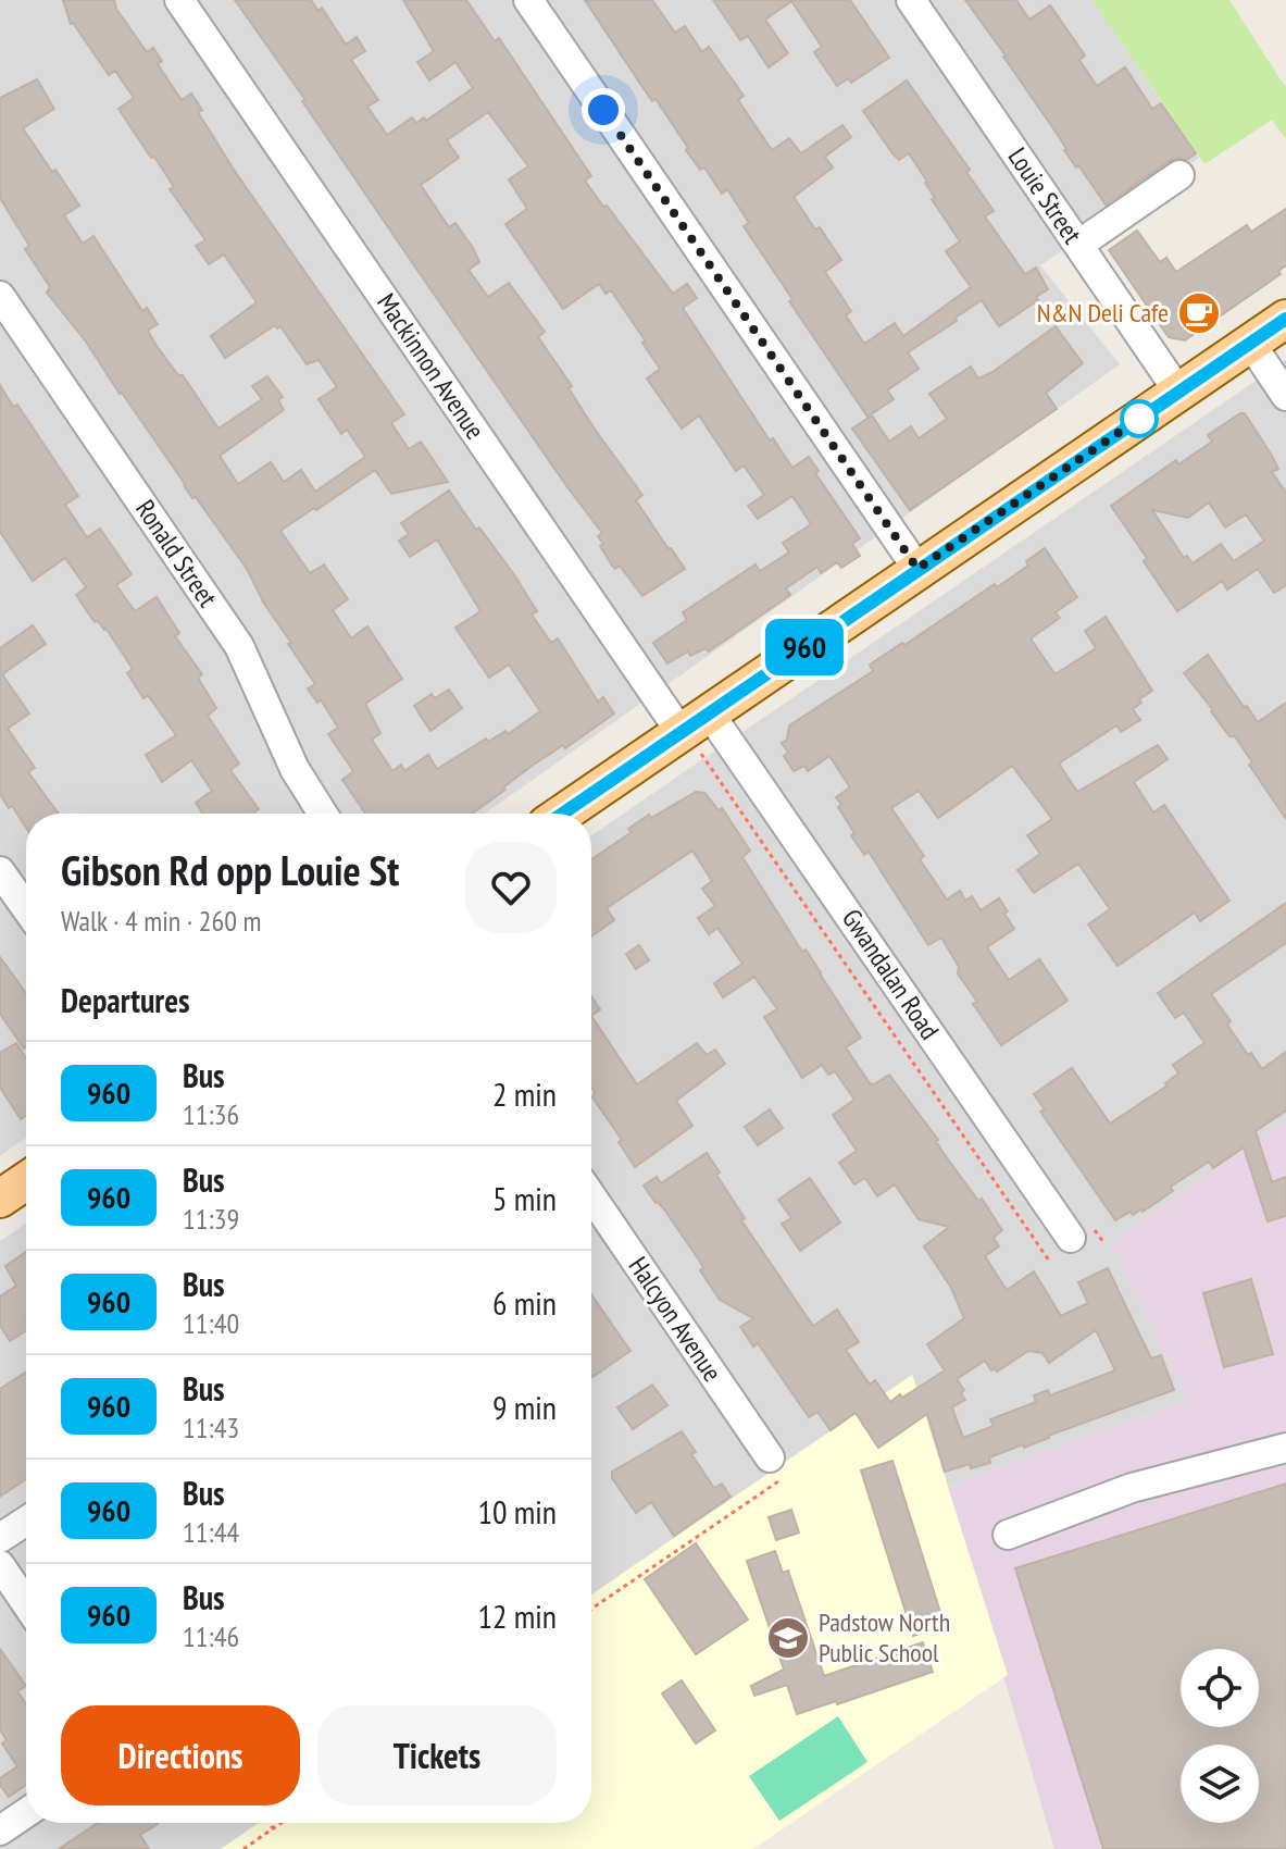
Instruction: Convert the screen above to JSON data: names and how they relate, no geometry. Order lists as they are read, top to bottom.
{
  "streets": {
    "street": [
      "Louie Street",
      "Mackinnon Avenue",
      "Ronald Street",
      "Gwandalan Road",
      "Halcyon Avenue"
    ]
  },
  "crossings": [
    ["Mackinnon Avenue", "Gwandalan Road"]
  ],
  "places": {
    "cafe": ["N&N Deli Cafe"],
    "school or university": ["Padstow North Public School"]
  },
  "lines": ["bus line 960"],
  "page": {
    "on_map": "960",
    "heading": [
      ["Gibson Rd opp Louie St", "Walk · 4 min · 260 m"],
      "Departures"
    ],
    "list": [
      {
        "mark": "960",
        "name": "Bus",
        "note": "11:36",
        "value": "2 min"
      },
      {
        "mark": "960",
        "name": "Bus",
        "note": "11:39",
        "value": "5 min"
      },
      {
        "mark": "960",
        "name": "Bus",
        "note": "11:40",
        "value": "6 min"
      },
      {
        "mark": "960",
        "name": "Bus",
        "note": "11:43",
        "value": "9 min"
      },
      {
        "mark": "960",
        "name": "Bus",
        "note": "11:44",
        "value": "10 min"
      },
      {
        "mark": "960",
        "name": "Bus",
        "note": "11:46",
        "value": "12 min"
      }
    ],
    "buttons": ["Directions", "Tickets"]
  }
}
